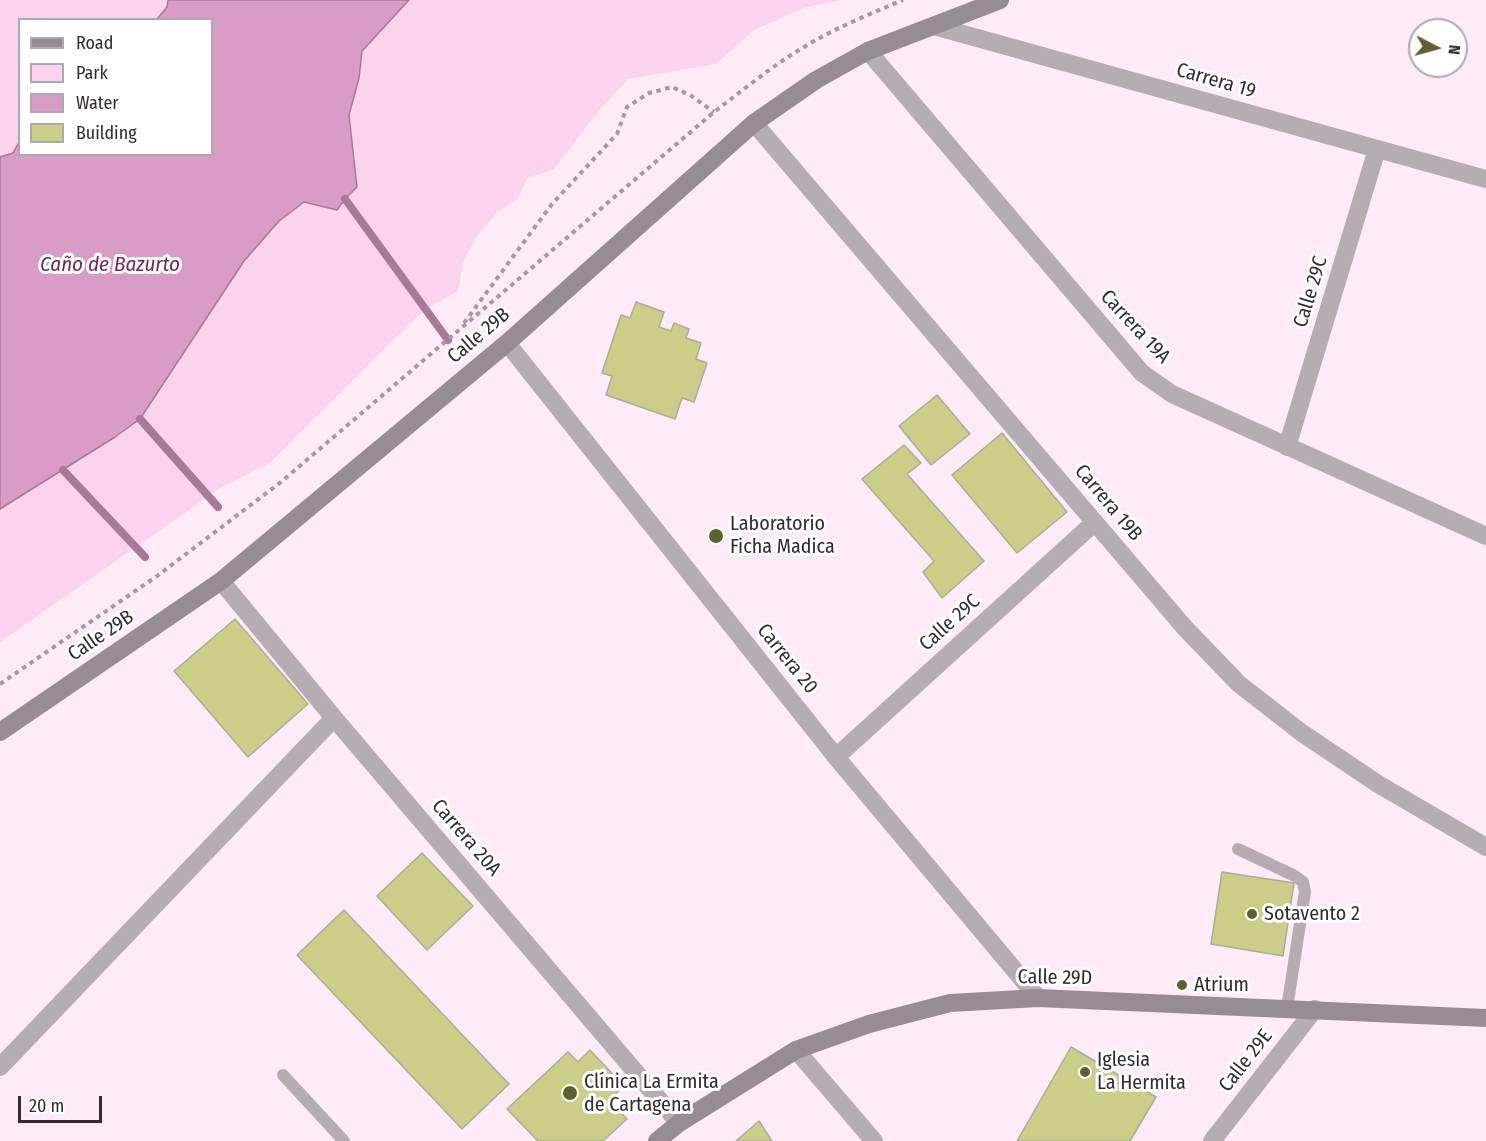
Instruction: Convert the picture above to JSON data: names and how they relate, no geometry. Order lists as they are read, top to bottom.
{
  "streets": {
    "main road": ["Calle 29B", "Calle 29D"],
    "street": [
      "Carrera 19",
      "Calle 29C",
      "Carrera 19A",
      "Carrera 19B",
      "Carrera 20",
      "Carrera 20A",
      "Calle 29E"
    ]
  },
  "crossings": [
    ["Carrera 19", "Calle 29C"],
    ["Carrera 19", "Calle 29B"],
    ["Calle 29C", "Carrera 19A"],
    ["Calle 29C", "Carrera 19B"],
    ["Calle 29C", "Carrera 20"],
    ["Carrera 19A", "Calle 29B"],
    ["Calle 29B", "Carrera 19B"],
    ["Calle 29B", "Carrera 20"],
    ["Calle 29B", "Carrera 20A"],
    ["Carrera 20", "Calle 29D"],
    ["Carrera 20A", "Calle 29D"],
    ["Calle 29D", "Calle 29E"]
  ],
  "water": ["Caño de Bazurto"],
  "places": [
    "Laboratorio Ficha Madica",
    "Sotavento 2",
    "Atrium",
    "Iglesia La Hermita",
    "Clínica La Ermita de Cartagena"
  ],
  "legend": [
    "Road",
    "Park",
    "Water",
    "Building"
  ],
  "scale_bar": "20 m",
  "north": "right"
}
